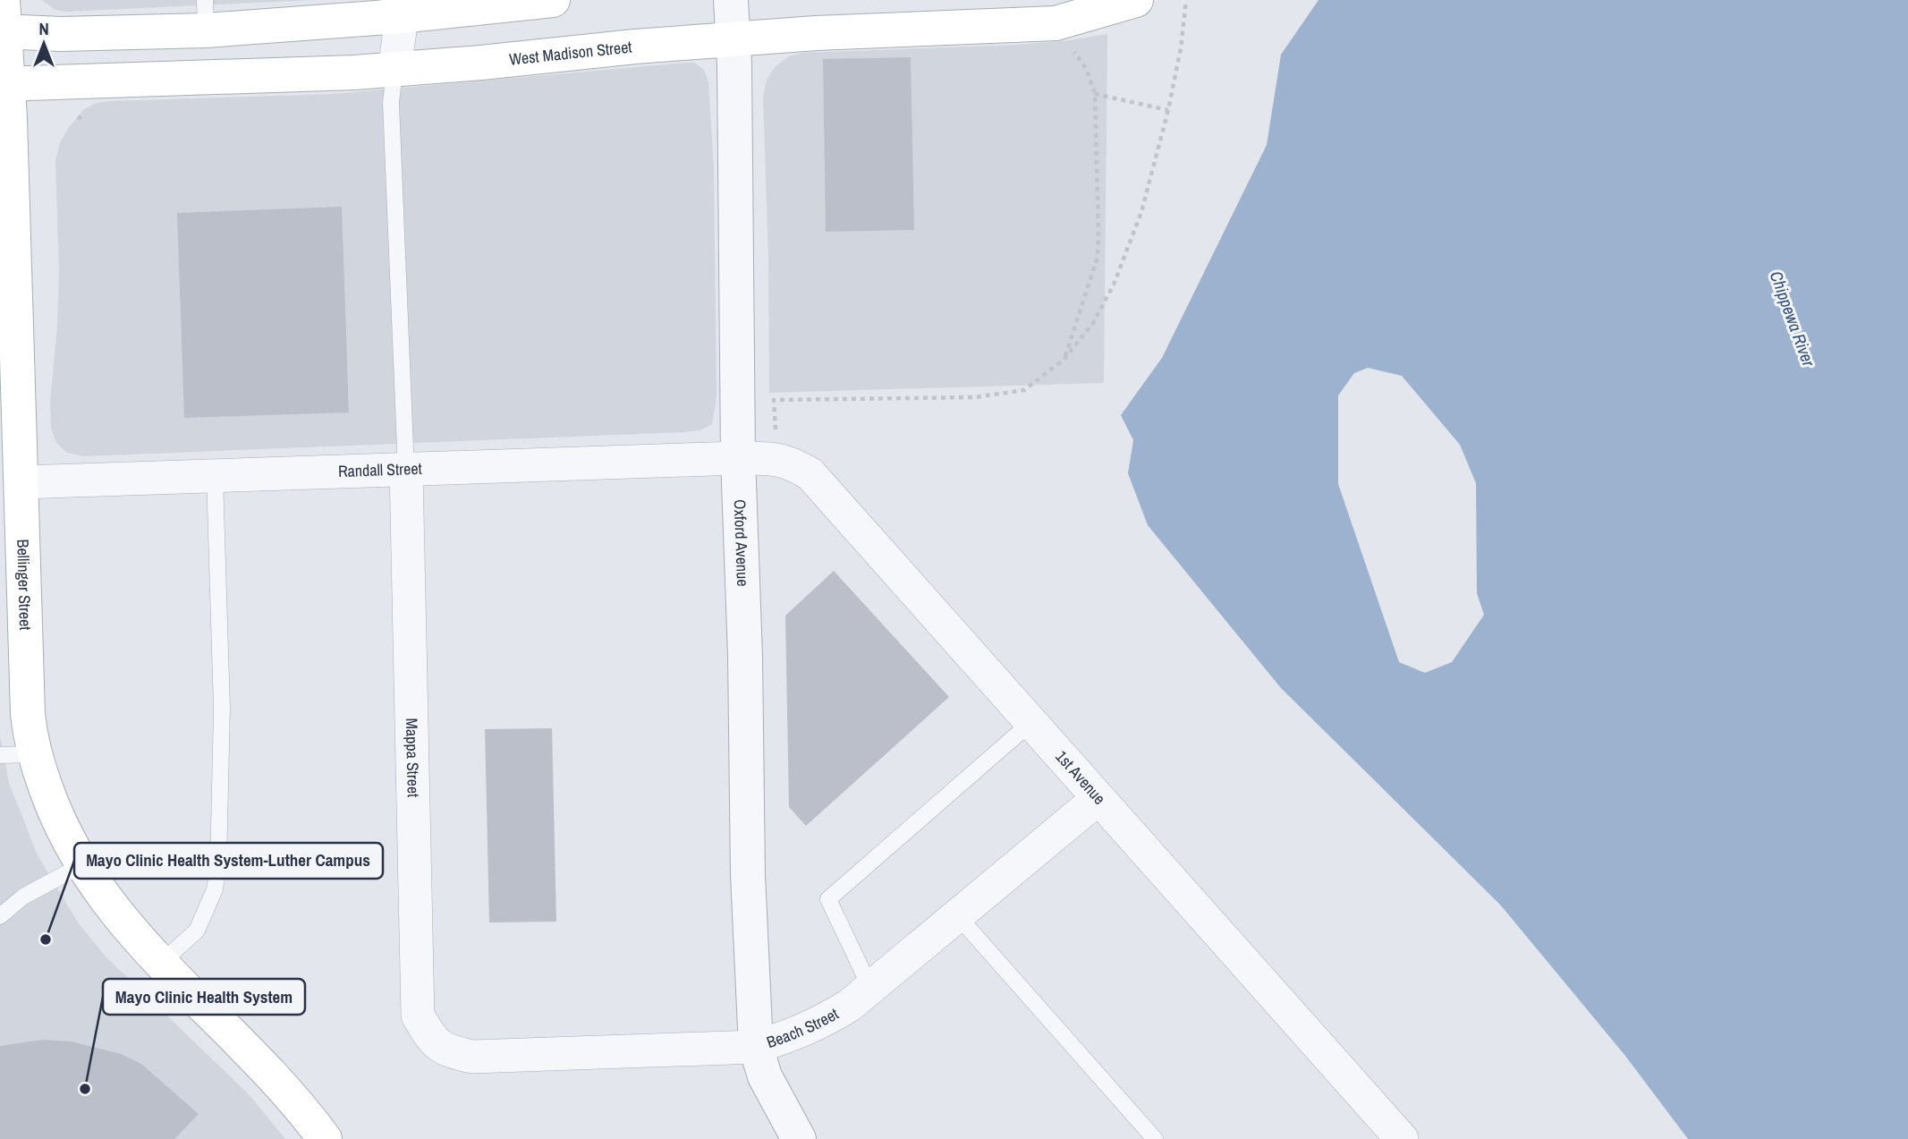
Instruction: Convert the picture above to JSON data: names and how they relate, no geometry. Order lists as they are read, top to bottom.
{
  "streets": {
    "main road": ["West Madison Street", "Bellinger Street"],
    "street": [
      "Randall Street",
      "Oxford Avenue",
      "Mappa Street",
      "1st Avenue",
      "Beach Street"
    ]
  },
  "crossings": [
    ["West Madison Street", "Oxford Avenue"],
    ["West Madison Street", "Bellinger Street"],
    ["Randall Street", "Oxford Avenue"],
    ["Randall Street", "Bellinger Street"],
    ["Randall Street", "Mappa Street"],
    ["Randall Street", "1st Avenue"],
    ["Oxford Avenue", "1st Avenue"],
    ["Oxford Avenue", "Beach Street"],
    ["Mappa Street", "Beach Street"],
    ["1st Avenue", "Beach Street"]
  ],
  "water": ["Chippewa River"],
  "places": ["Mayo Clinic Health System-Luther Campus", "Mayo Clinic Health System"],
  "north": "top"
}
